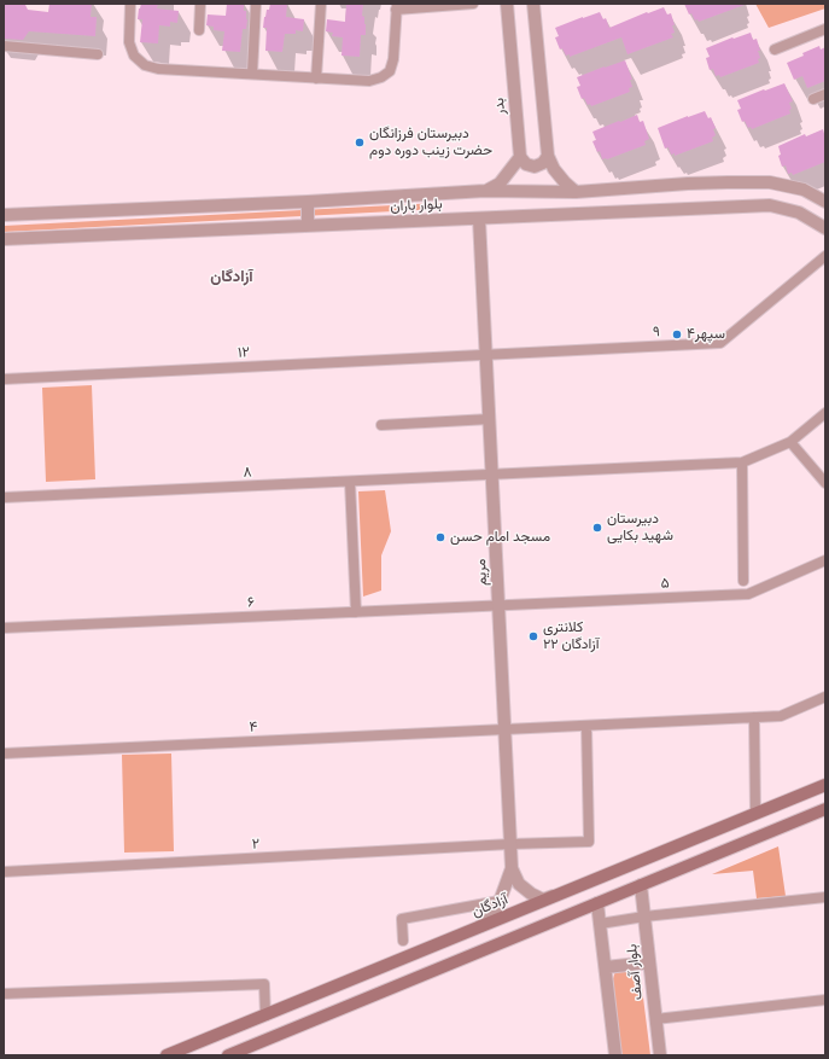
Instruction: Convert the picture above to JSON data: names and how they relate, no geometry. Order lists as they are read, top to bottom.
{
  "streets": {
    "main road": ["آزادگان"],
    "street": [
      "بدر",
      "بلوار باران",
      "۹",
      "۱۲",
      "۸",
      "مریم",
      "۵",
      "۶",
      "۴",
      "۲",
      "بلوار آصف"
    ]
  },
  "crossings": [
    ["بلوار باران", "مریم"],
    ["۹", "۱۲"],
    ["۹", "مریم"],
    ["۱۲", "مریم"],
    ["۸", "مریم"],
    ["مریم", "۵"],
    ["مریم", "۶"],
    ["مریم", "۴"],
    ["مریم", "۲"],
    ["۵", "۶"],
    ["۴", "۲"]
  ],
  "districts": ["آزادگان"],
  "places": [
    "دبیرستان فرزانگان حضرت زینب دوره دوم",
    "سپهر۴",
    "دبیرستان شهید بکایی",
    "مسجد امام حسن",
    "کلانتری ۲۲ آزادگان"
  ]
}
